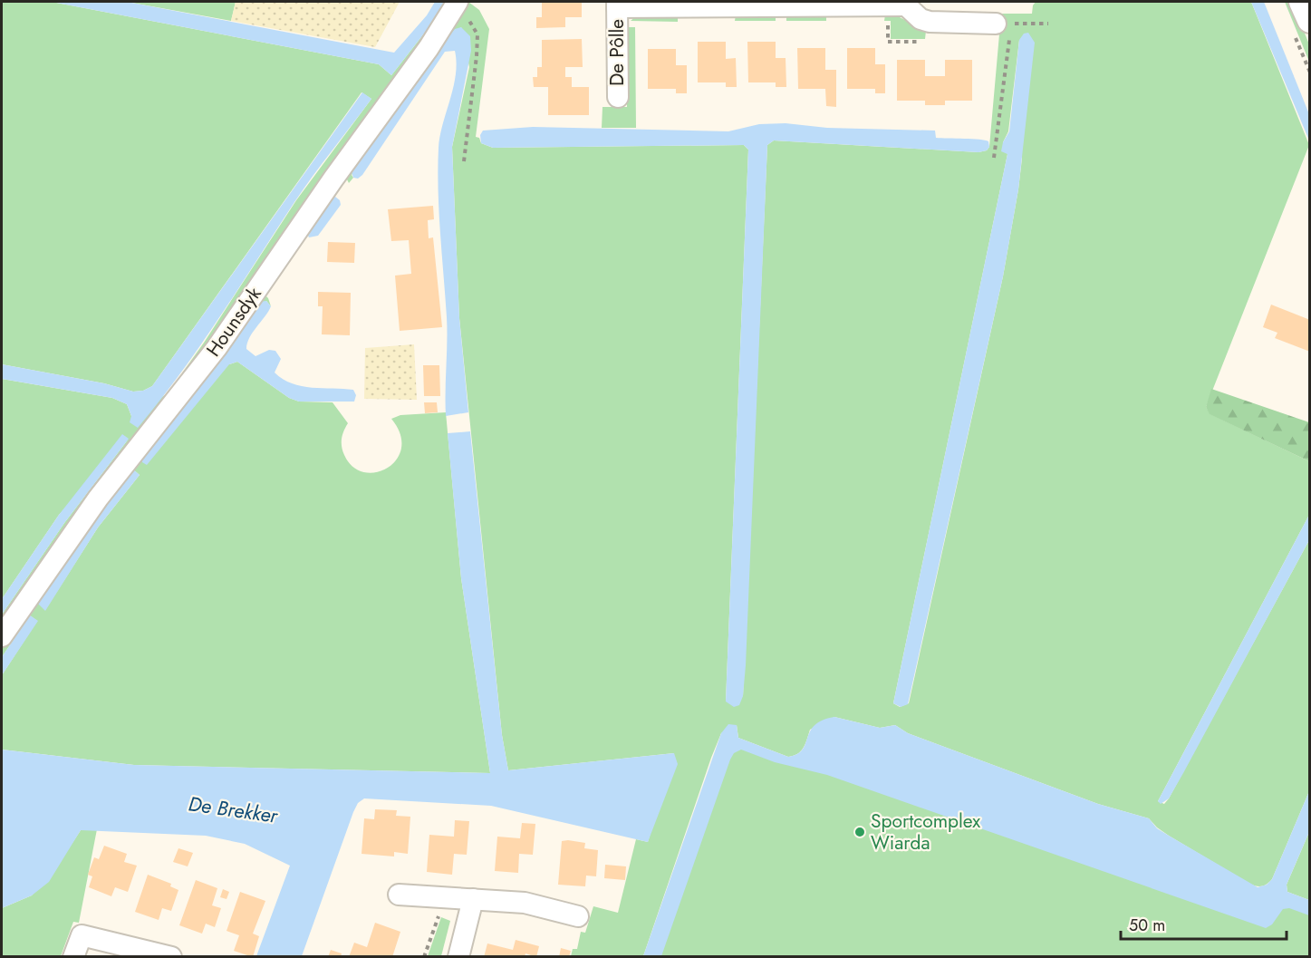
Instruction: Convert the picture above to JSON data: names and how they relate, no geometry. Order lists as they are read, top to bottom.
{
  "streets": {
    "street": ["De Pôlle", "Hounsdyk"]
  },
  "water": ["De Brekker"],
  "places": ["Sportcomplex Wiarda"],
  "scale_bar": "50 m"
}
